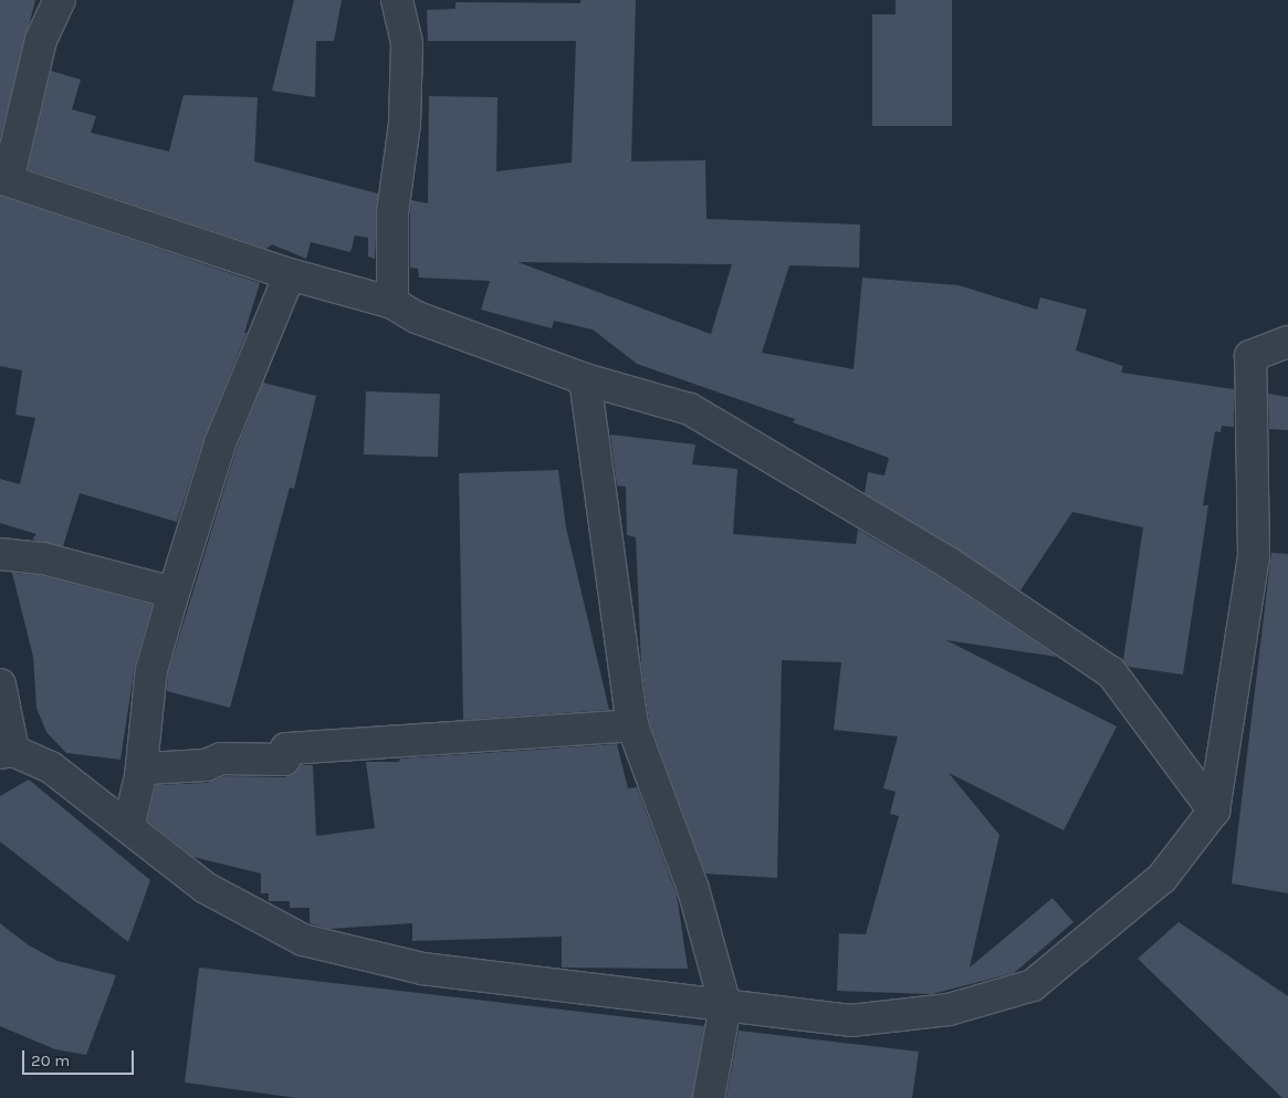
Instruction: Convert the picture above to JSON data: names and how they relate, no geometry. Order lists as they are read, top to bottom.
{
  "scale_bar": "20 m"
}
